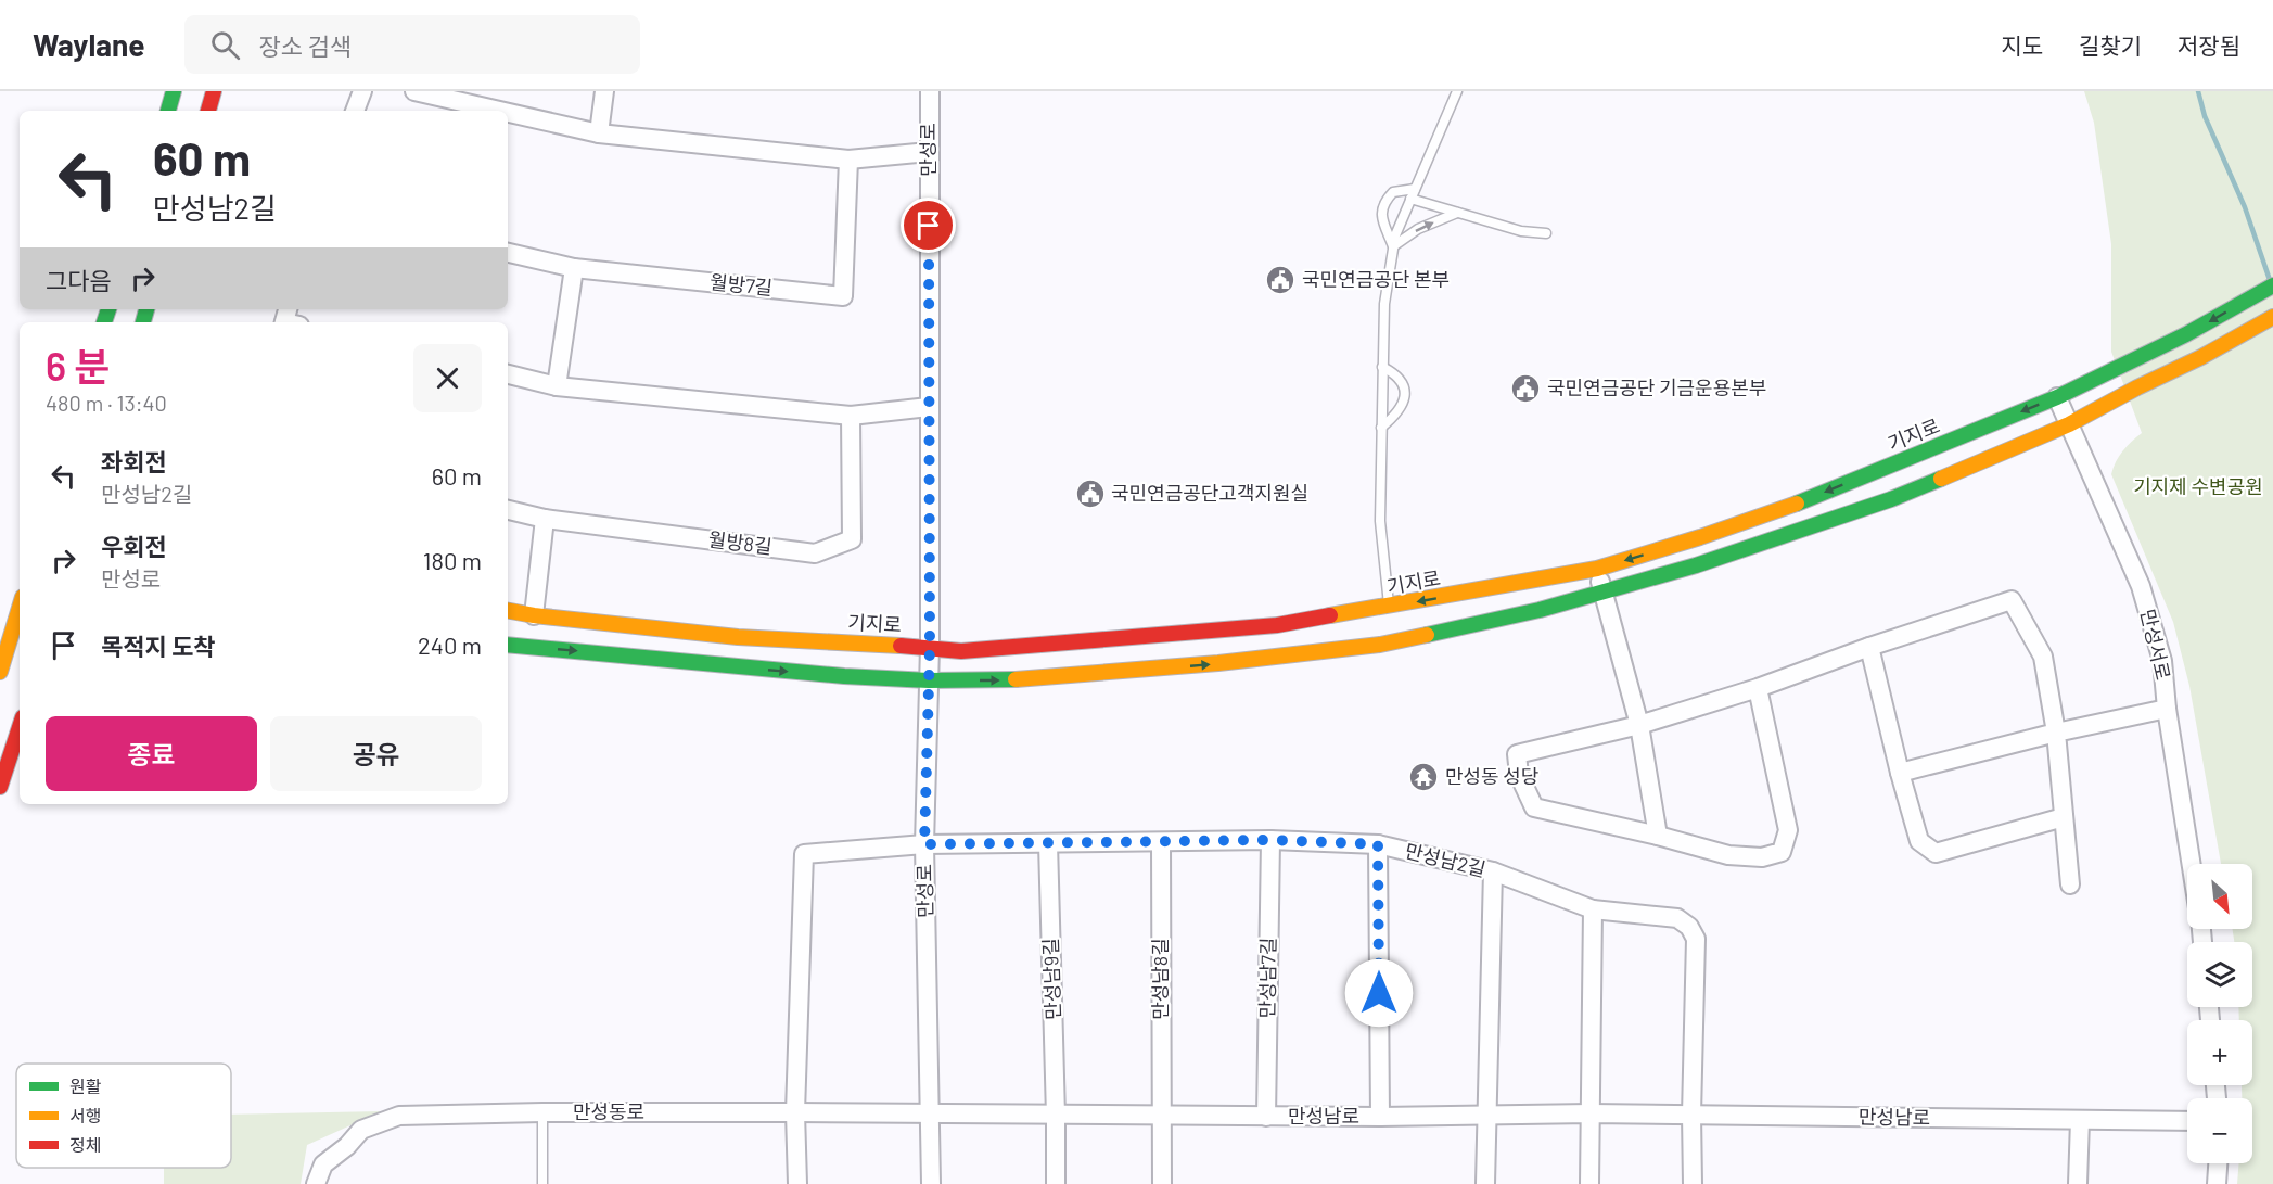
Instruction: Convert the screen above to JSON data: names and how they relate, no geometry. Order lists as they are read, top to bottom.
{
  "streets": {
    "street": [
      "만성로",
      "월방7길",
      "기지로",
      "월방8길",
      "만성서로",
      "만성남2길",
      "만성남7길",
      "만성남9길",
      "만성남8길",
      "만성동로",
      "만성남로"
    ]
  },
  "crossings": [
    ["만성로", "기지로"],
    ["만성로", "만성남2길"],
    ["만성로", "만성동로"],
    ["만성로", "만성남로"],
    ["기지로", "만성서로"],
    ["만성남2길", "만성남7길"],
    ["만성남2길", "만성남9길"],
    ["만성남2길", "만성남8길"],
    ["만성남2길", "만성동로"],
    ["만성남2길", "만성남로"],
    ["만성남7길", "만성남로"],
    ["만성남9길", "만성남로"],
    ["만성남8길", "만성남로"],
    ["만성동로", "만성남로"]
  ],
  "parks": ["기지제 수변공원"],
  "places": {
    "public building": ["국민연금공단 본부", "국민연금공단 기금운용본부", "국민연금공단고객지원실"],
    "temple": ["만성동 성당"]
  },
  "legend": ["원활", "서행", "정체"],
  "north": "bottom right",
  "page": {
    "header": "Waylane",
    "search": "장소 검색",
    "nav": ["지도", "길찾기", "저장됨"],
    "turn": ["60 m", "만성남2길"],
    "then": "그다음",
    "heading": ["6 분", "480 m · 13:40"],
    "list": [
      {
        "name": "좌회전",
        "note": "만성남2길",
        "value": "60 m"
      },
      {
        "name": "우회전",
        "note": "만성로",
        "value": "180 m"
      },
      {
        "name": "목적지 도착",
        "value": "240 m"
      }
    ],
    "buttons": ["종료", "공유"],
    "map_buttons": ["+", "−"]
  }
}
